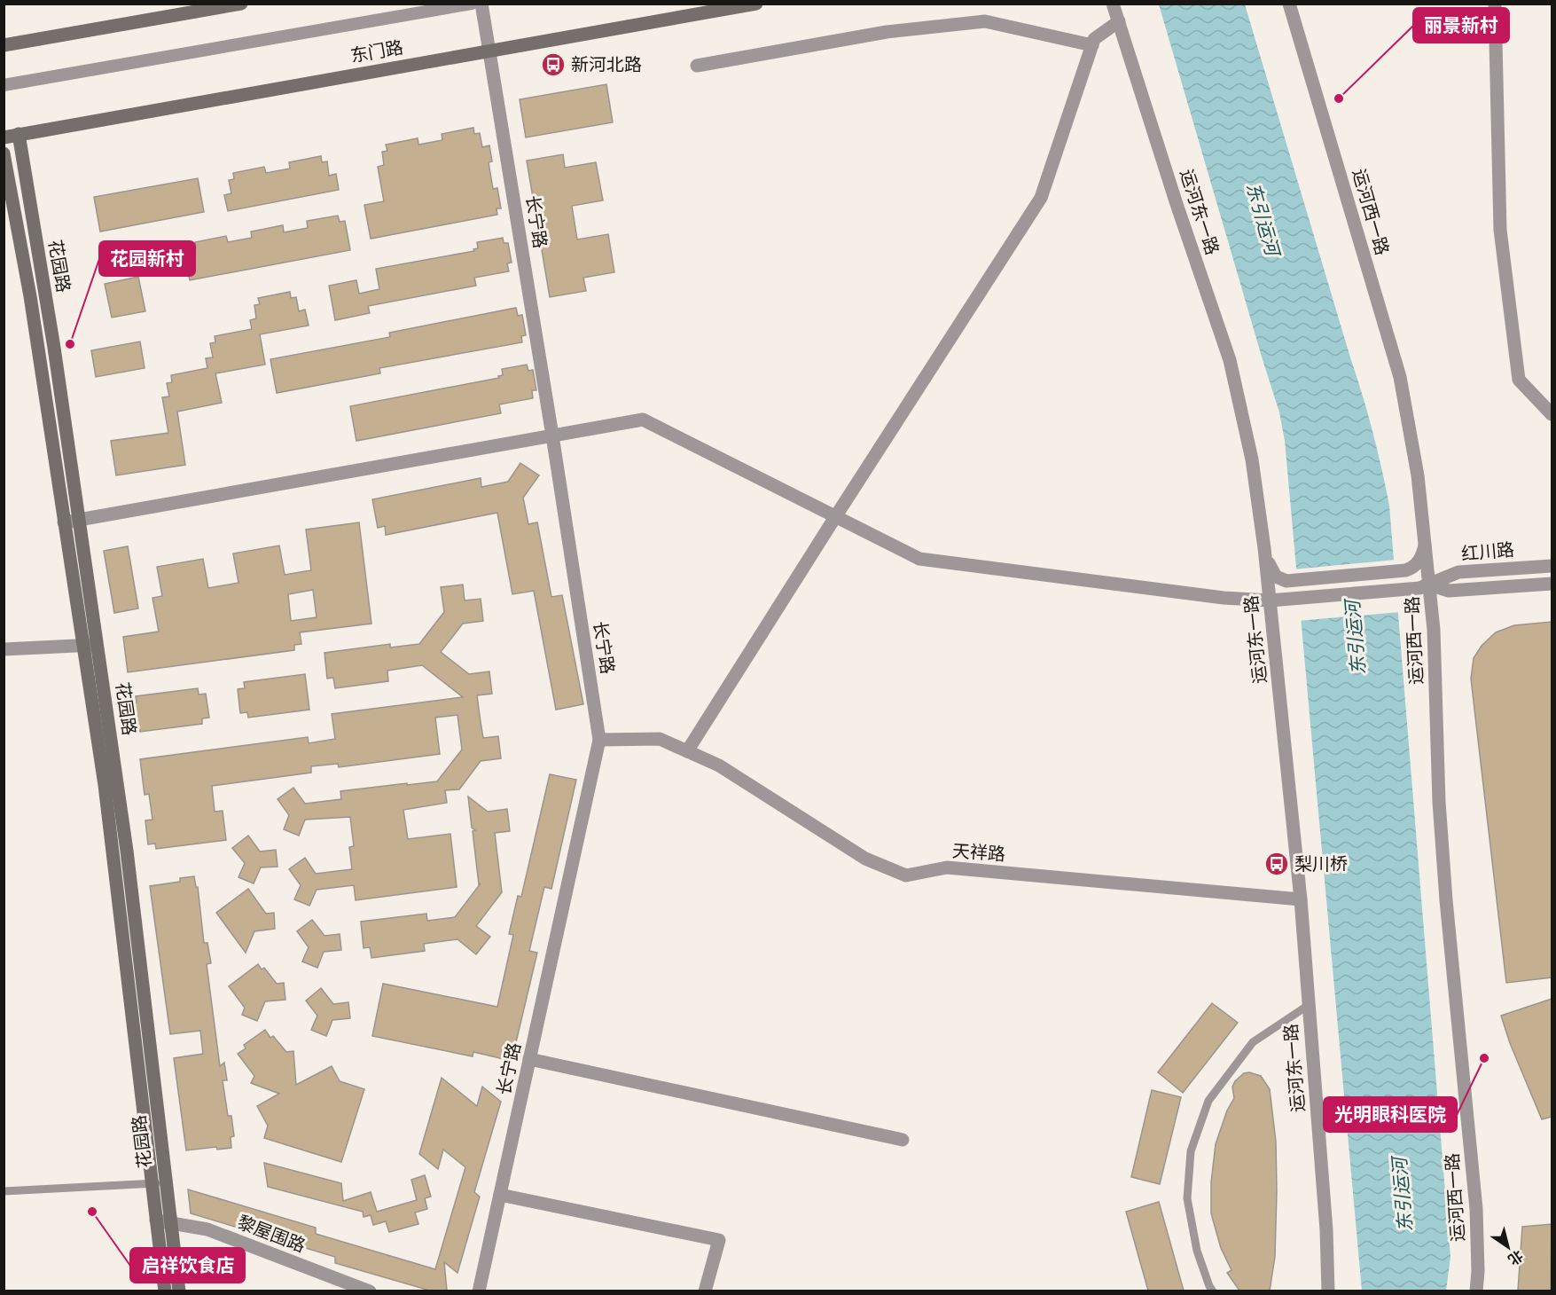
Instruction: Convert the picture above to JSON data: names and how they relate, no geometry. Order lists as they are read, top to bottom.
{
  "streets": {
    "main road": ["东门路", "花园路"],
    "street": [
      "运河东一路",
      "运河西一路",
      "长宁路",
      "红川路",
      "天祥路",
      "黎屋围路"
    ]
  },
  "crossings": [
    ["东门路", "长宁路"],
    ["东门路", "花园路"],
    ["运河东一路", "红川路"],
    ["运河东一路", "天祥路"],
    ["运河西一路", "红川路"],
    ["长宁路", "红川路"],
    ["长宁路", "天祥路"],
    ["花园路", "红川路"],
    ["花园路", "黎屋围路"]
  ],
  "water": ["东引运河"],
  "places": {
    "bus stop": ["新河北路", "梨川桥"],
    "other": [
      "丽景新村",
      "花园新村",
      "光明眼科医院",
      "启祥饮食店"
    ]
  },
  "north": "bottom right"
}
